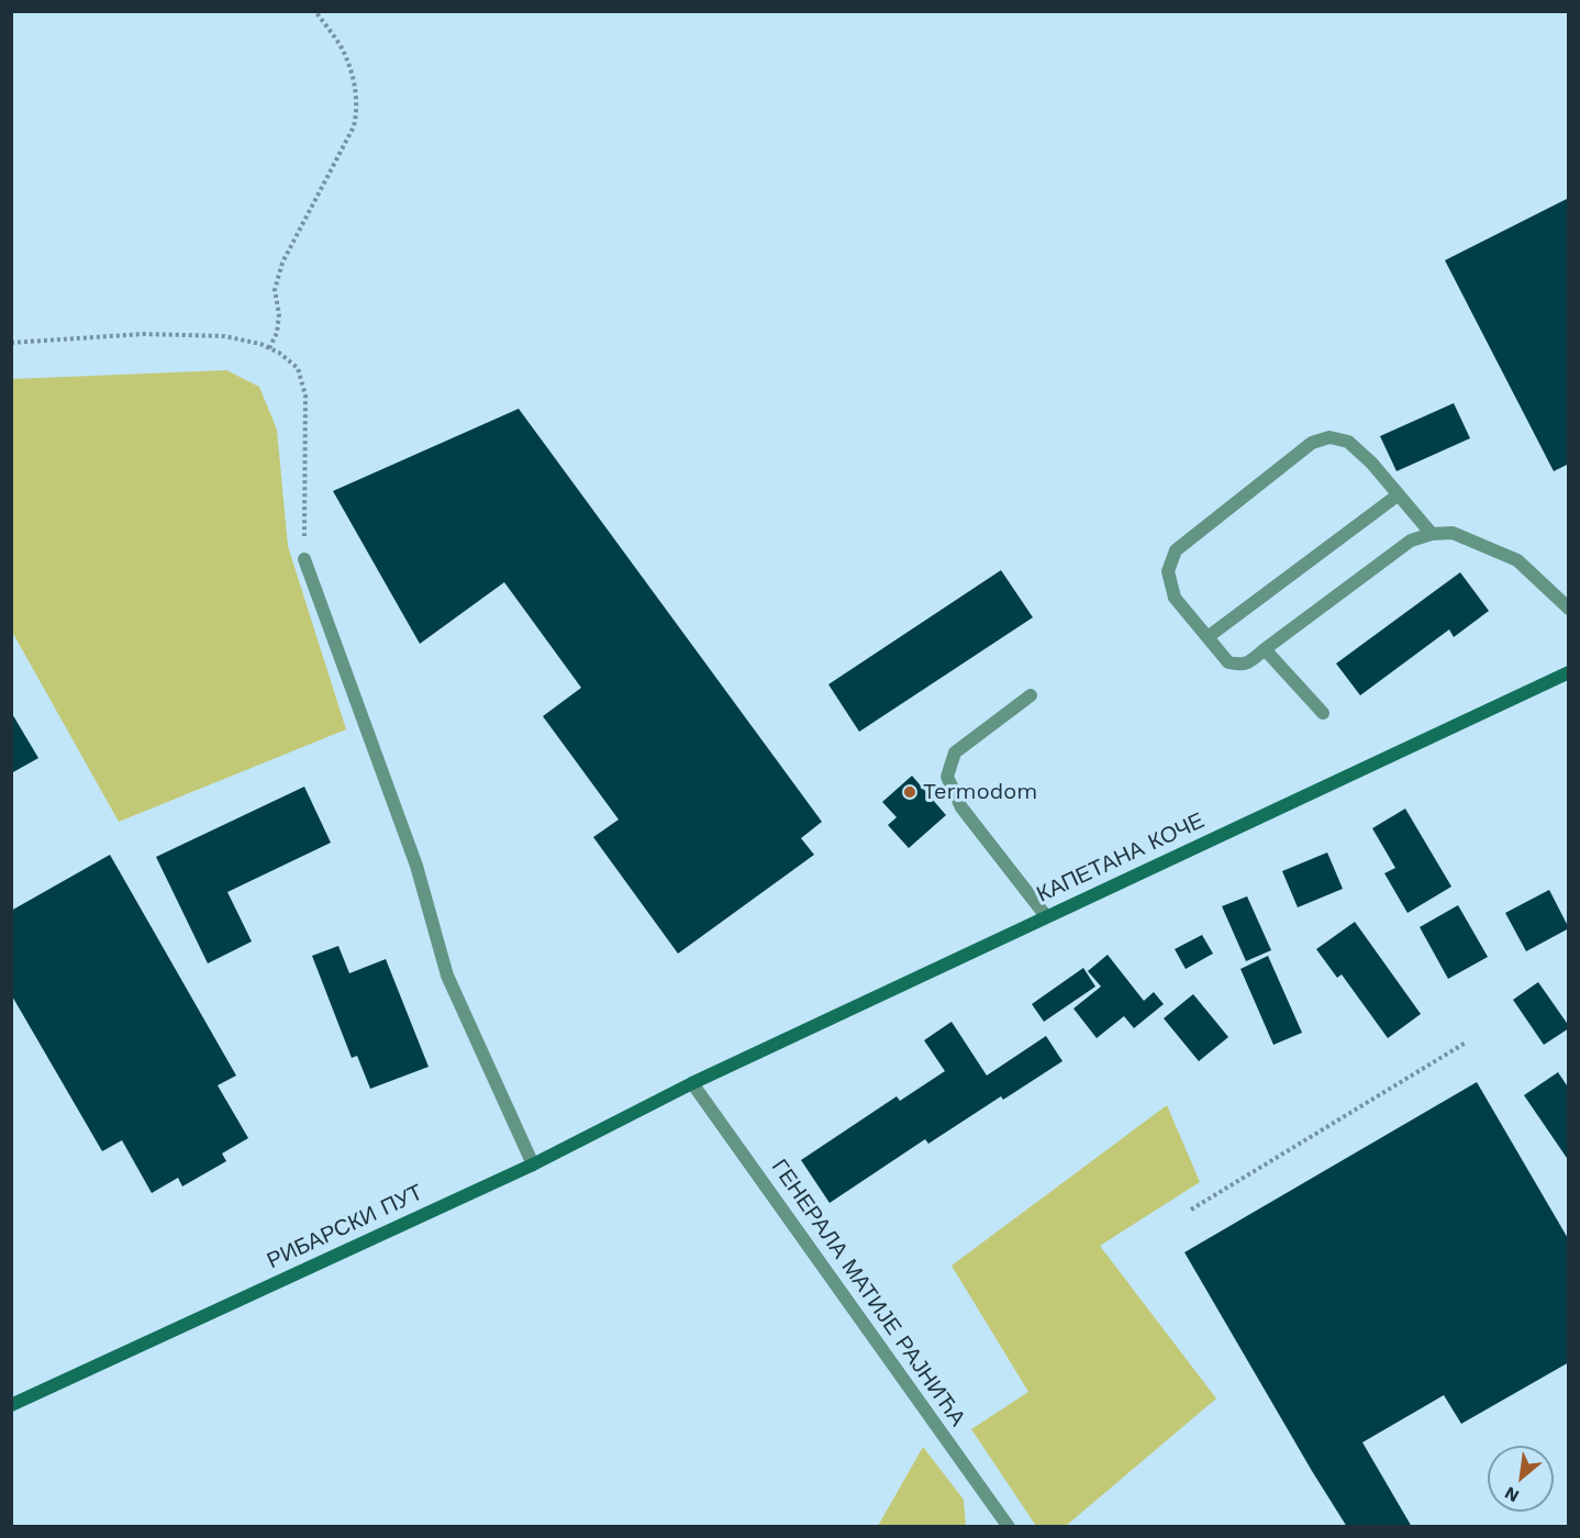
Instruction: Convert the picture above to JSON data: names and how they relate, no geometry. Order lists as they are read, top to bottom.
{
  "streets": {
    "main road": ["КАПЕТАНА КОЧЕ", "РИБАРСКИ ПУТ"],
    "street": ["ГЕНЕРАЛА МАТИЈЕ РАЈНИЋА"]
  },
  "crossings": [
    ["КАПЕТАНА КОЧЕ", "РИБАРСКИ ПУТ"],
    ["КАПЕТАНА КОЧЕ", "ГЕНЕРАЛА МАТИЈЕ РАЈНИЋА"],
    ["РИБАРСКИ ПУТ", "ГЕНЕРАЛА МАТИЈЕ РАЈНИЋА"]
  ],
  "places": ["Termodom"],
  "north": "bottom left"
}
